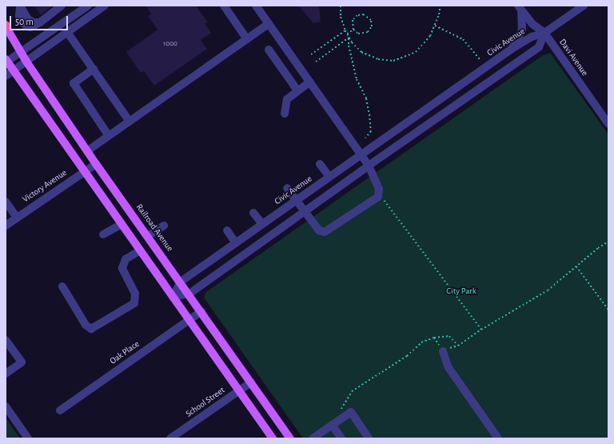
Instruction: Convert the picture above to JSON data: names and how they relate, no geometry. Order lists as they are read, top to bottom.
{
  "streets": {
    "main road": ["Railroad Avenue"],
    "street": [
      "Civic Avenue",
      "Davi Avenue",
      "Victory Avenue",
      "Oak Place",
      "School Street"
    ]
  },
  "crossings": [
    ["Civic Avenue", "Davi Avenue"],
    ["Civic Avenue", "Railroad Avenue"],
    ["Victory Avenue", "Railroad Avenue"],
    ["Railroad Avenue", "Oak Place"],
    ["Railroad Avenue", "School Street"]
  ],
  "parks": ["City Park"],
  "house_numbers": ["1000"],
  "scale_bar": "50 m"
}
